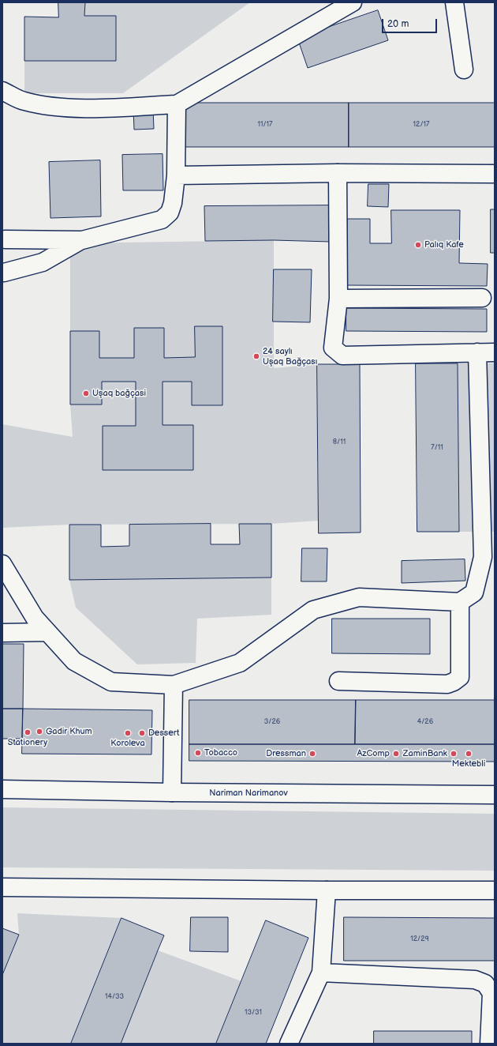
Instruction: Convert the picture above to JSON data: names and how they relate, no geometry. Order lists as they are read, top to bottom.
{
  "streets": {
    "main road": ["Nariman Narimanov"]
  },
  "places": [
    "Palıq Kafe",
    "24 saylı Uşaq Bağçası",
    "Uşaq bağçasi",
    "Gadir Khum",
    "Stationery",
    "Koroleva",
    "Dessert",
    "Tobacco",
    "Dressman",
    "AzComp",
    "ZaminBank",
    "Mektebli"
  ],
  "house_numbers": [
    "11/17",
    "12/17",
    "8/11",
    "7/11",
    "3/26",
    "4/26",
    "12/29",
    "14/33",
    "13/31"
  ],
  "scale_bar": "20 m"
}
